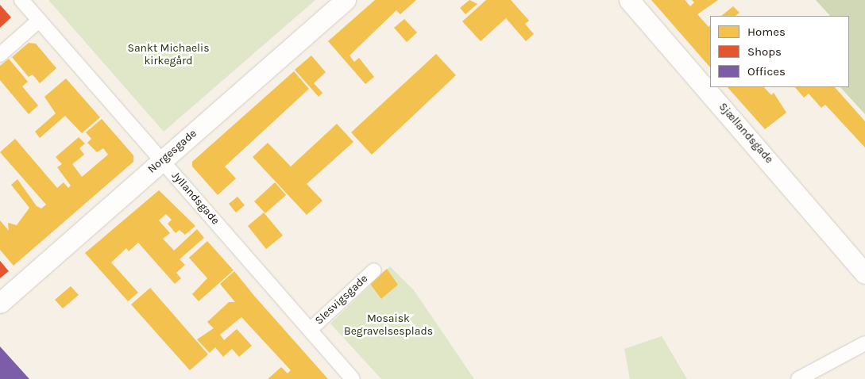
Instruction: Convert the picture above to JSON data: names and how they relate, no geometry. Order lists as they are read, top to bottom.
{
  "streets": {
    "street": [
      "Sjællandsgade",
      "Norgesgade",
      "Jyllandsgade",
      "Slesvigsgade"
    ]
  },
  "crossings": [
    ["Norgesgade", "Jyllandsgade"],
    ["Jyllandsgade", "Slesvigsgade"]
  ],
  "parks": ["Sankt Michaelis kirkegård", "Mosaisk Begravelsesplads"],
  "legend": ["Homes", "Shops", "Offices"]
}
